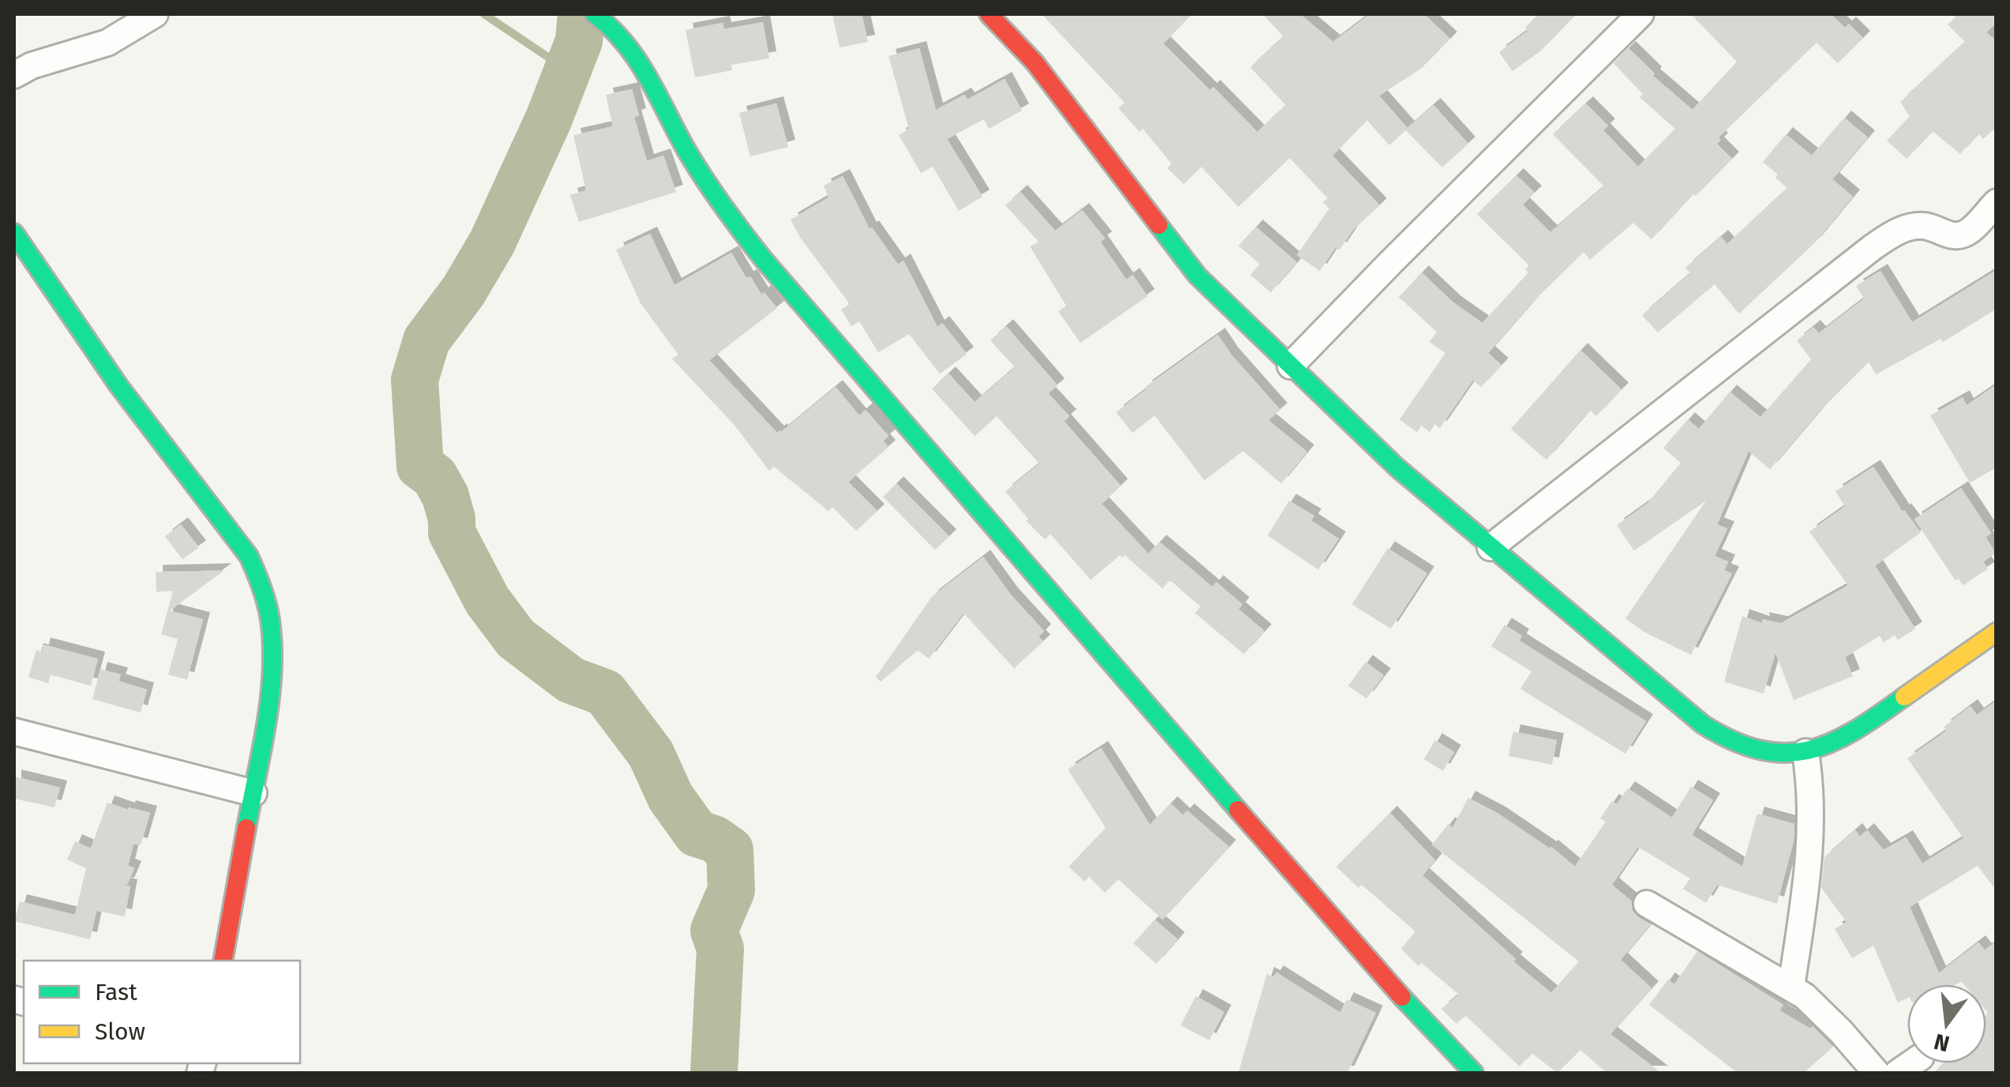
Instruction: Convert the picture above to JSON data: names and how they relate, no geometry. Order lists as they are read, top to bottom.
{
  "legend": ["Fast", "Slow"],
  "north": "bottom"
}
